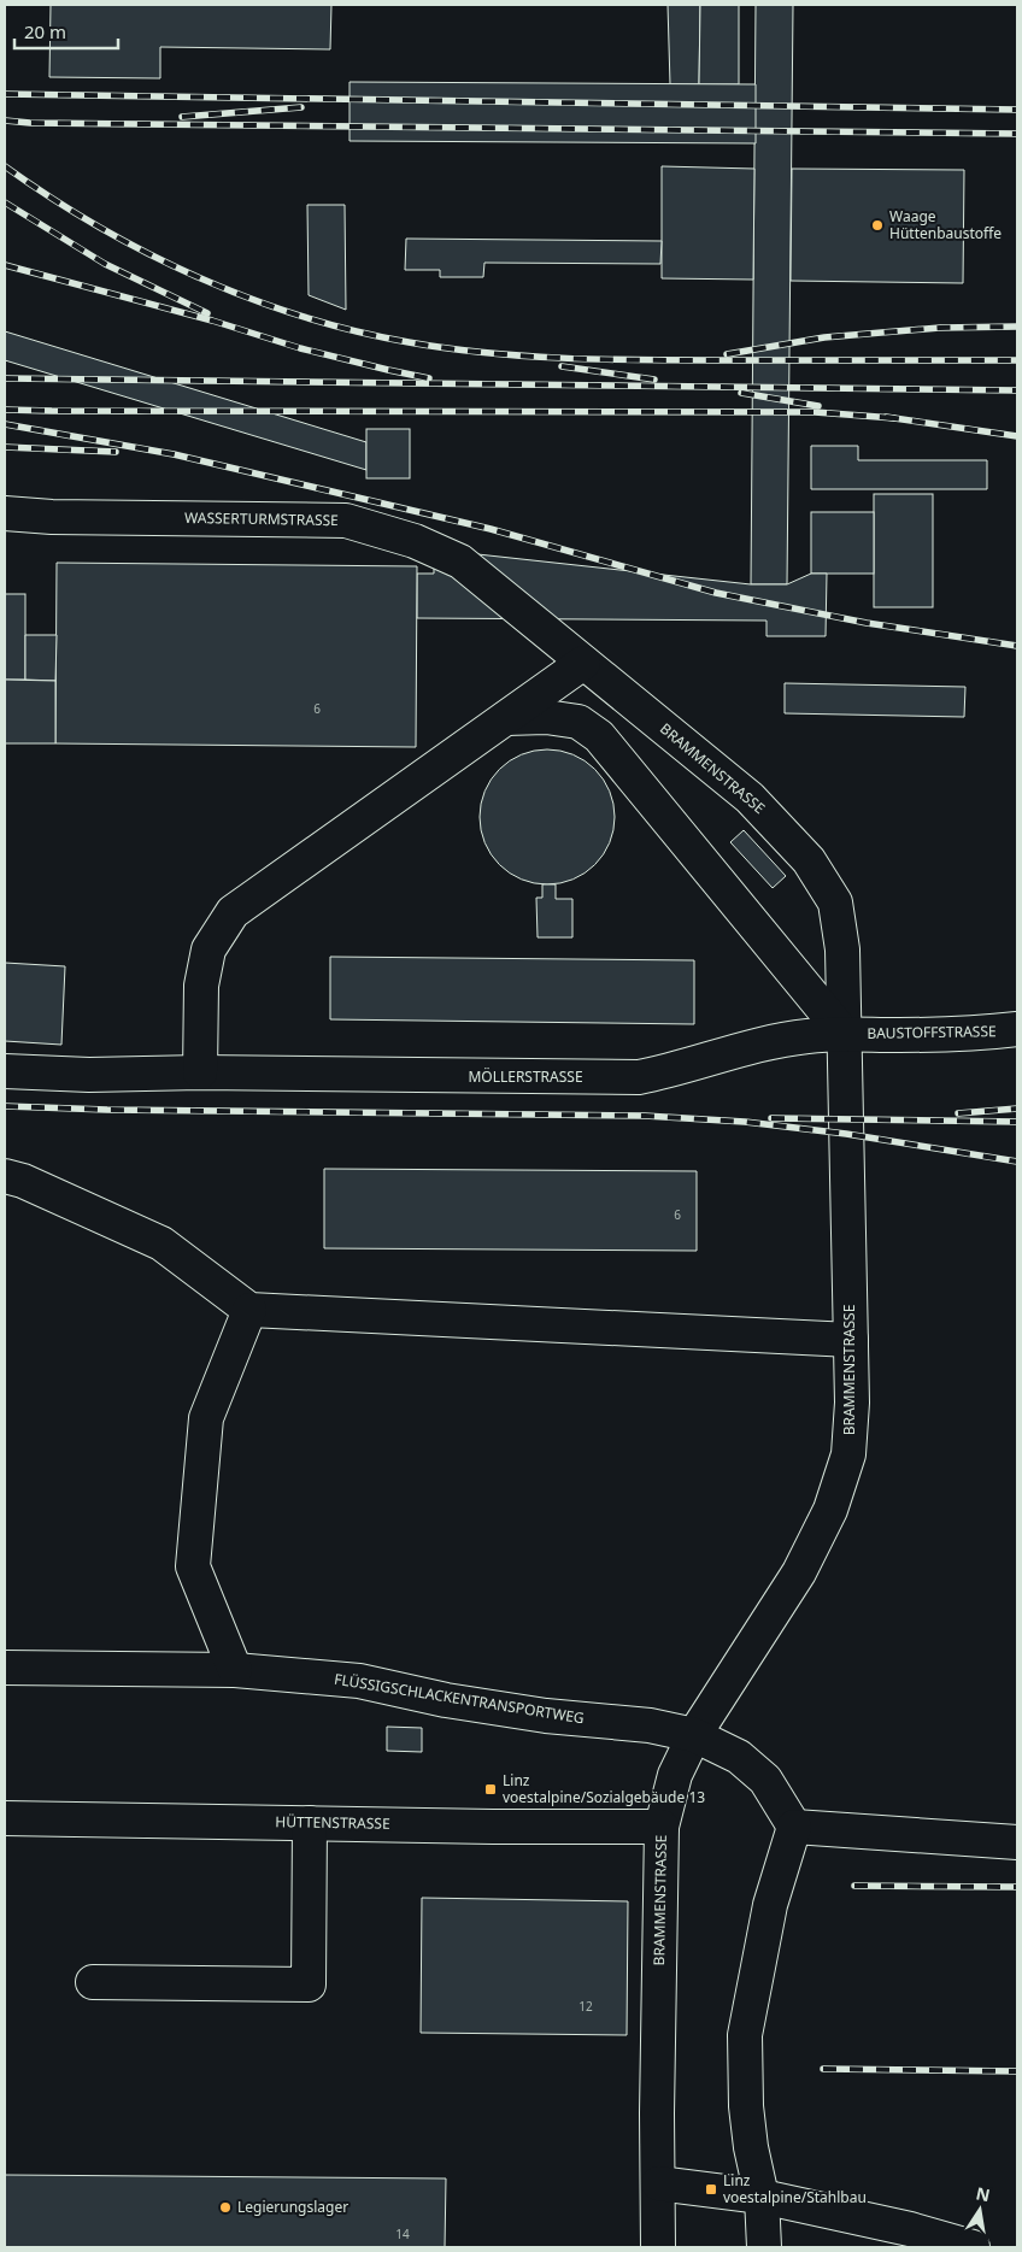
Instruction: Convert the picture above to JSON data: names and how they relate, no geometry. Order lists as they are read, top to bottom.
{
  "streets": {
    "street": [
      "WASSERTURMSTRASSE",
      "BRAMMENSTRASSE",
      "BAUSTOFFSTRASSE",
      "MÖLLERSTRASSE",
      "FLÜSSIGSCHLACKENTRANSPORTWEG",
      "HÜTTENSTRASSE"
    ]
  },
  "crossings": [
    ["WASSERTURMSTRASSE", "BRAMMENSTRASSE"],
    ["BRAMMENSTRASSE", "BAUSTOFFSTRASSE"],
    ["BRAMMENSTRASSE", "MÖLLERSTRASSE"],
    ["BRAMMENSTRASSE", "FLÜSSIGSCHLACKENTRANSPORTWEG"],
    ["BRAMMENSTRASSE", "HÜTTENSTRASSE"],
    ["BAUSTOFFSTRASSE", "MÖLLERSTRASSE"]
  ],
  "places": {
    "other": ["Waage Hüttenbaustoffe", "Legierungslager"],
    "transit": ["Linz voestalpine/Sozialgebäude 13", "Linz voestalpine/Stahlbau"]
  },
  "house_numbers": [
    "6",
    "6",
    "12",
    "14"
  ],
  "scale_bar": "20 m",
  "north": "top"
}
